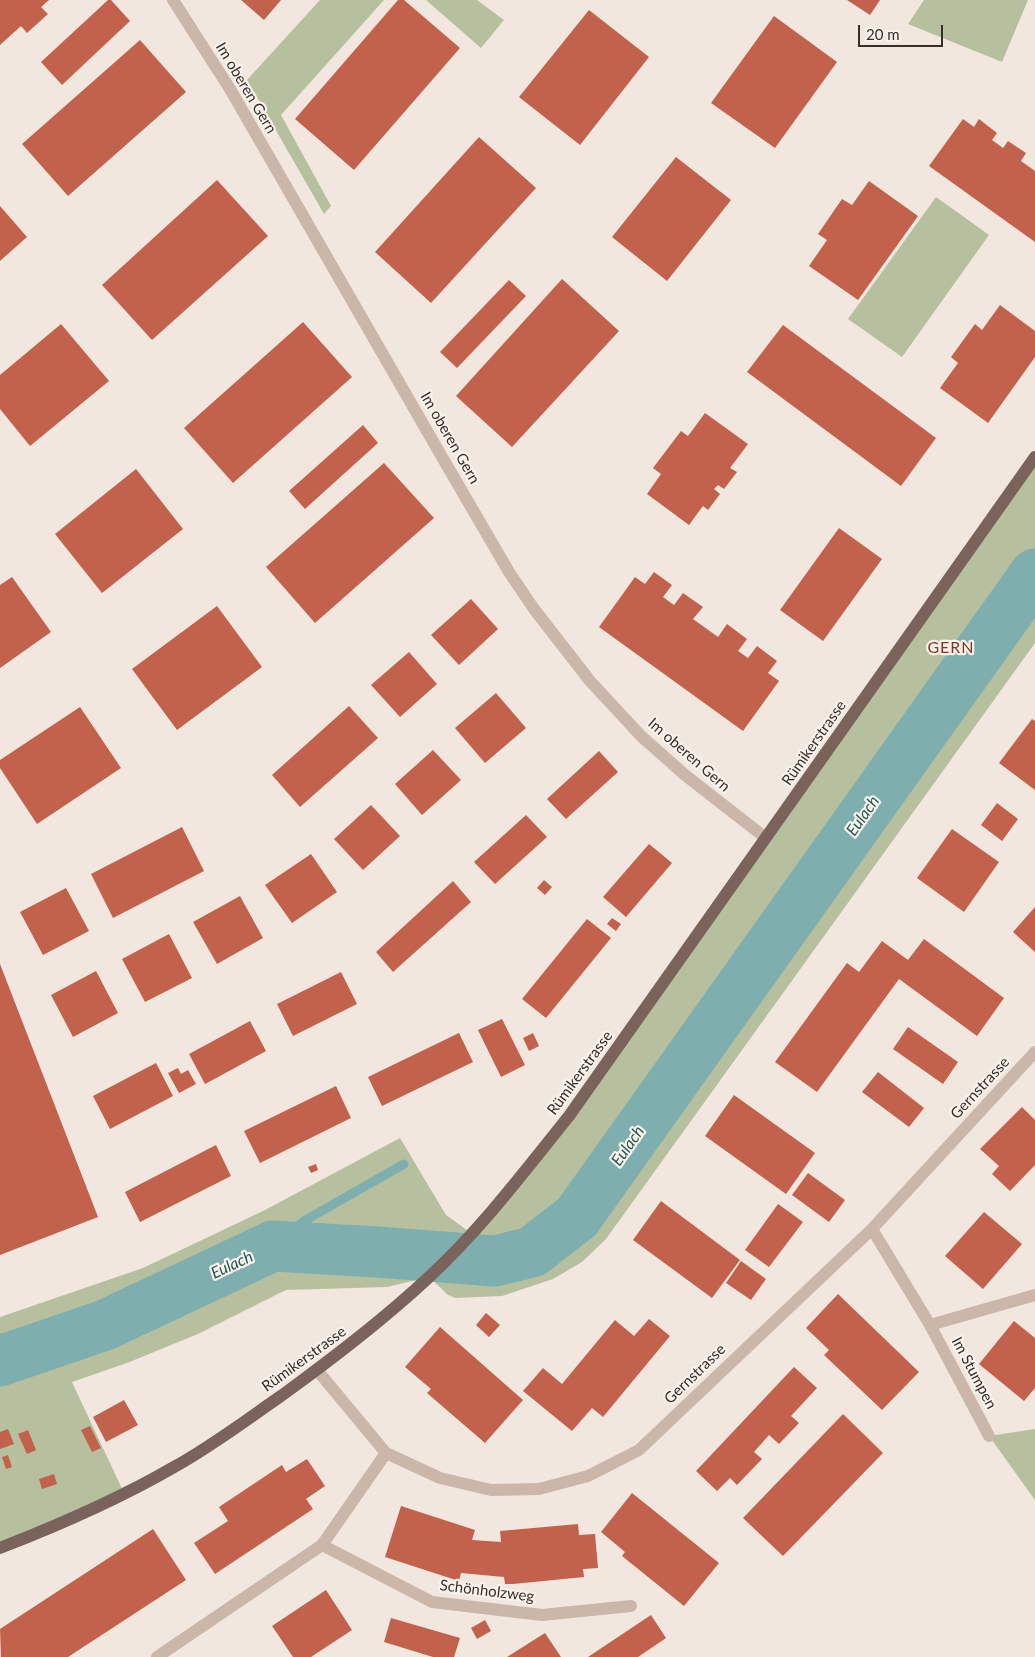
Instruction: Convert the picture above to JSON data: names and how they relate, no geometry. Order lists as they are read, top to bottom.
{
  "streets": {
    "main road": ["Rümikerstrasse"],
    "street": [
      "Im oberen Gern",
      "Gernstrasse",
      "Im Stumpen",
      "Schönholzweg"
    ]
  },
  "crossings": [
    ["Im oberen Gern", "Rümikerstrasse"],
    ["Rümikerstrasse", "Gernstrasse"],
    ["Gernstrasse", "Im Stumpen"]
  ],
  "districts": ["GERN"],
  "water": ["Eulach"],
  "scale_bar": "20 m"
}
